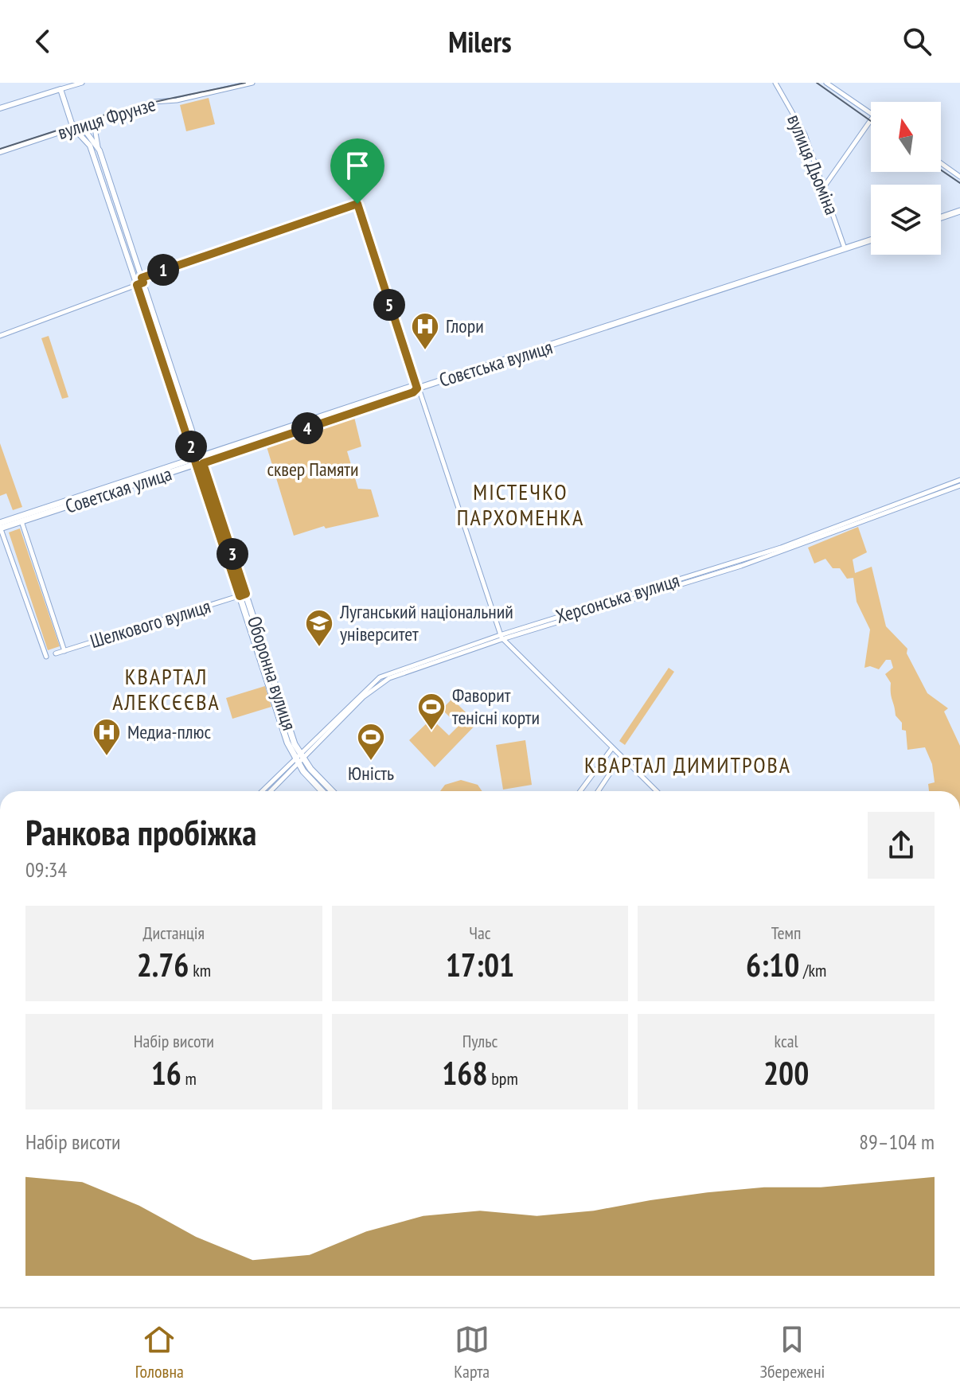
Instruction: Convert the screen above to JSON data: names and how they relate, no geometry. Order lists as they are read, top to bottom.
{
  "streets": {
    "main road": [
      "вулиця Фрунзе",
      "Совєтська вулиця",
      "Советская улица",
      "Оборонна вулиця"
    ],
    "street": ["вулиця Дьоміна", "Херсонська вулиця", "Шелкового вулиця"]
  },
  "crossings": [
    ["вулиця Дьоміна", "Совєтська вулиця"],
    ["Совєтська вулиця", "Советская улица"],
    ["Советская улица", "Оборонна вулиця"],
    ["Херсонська вулиця", "Оборонна вулиця"],
    ["Шелкового вулиця", "Оборонна вулиця"]
  ],
  "districts": ["МІСТЕЧКО ПАРХОМЕНКА", "КВАРТАЛ АЛЕКСЄЄВА", "КВАРТАЛ ДИМИТРОВА"],
  "parks": ["сквер Памяти"],
  "places": {
    "hospital": ["Глори", "Медиа-плюс"],
    "school or university": ["Луганський національний університет"],
    "sports": ["Фаворит тенісні корти", "Юність"]
  },
  "north": "top",
  "page": {
    "header": "Milers",
    "pins": [
      "1",
      "5",
      "4",
      "2",
      "3"
    ],
    "heading": ["Ранкова пробіжка", "09:34"],
    "stats": [
      ["Дистанція", "2.76 km"],
      ["Час", "17:01"],
      ["Темп", "6:10 /km"],
      ["Набір висоти", "16 m"],
      ["Пульс", "168 bpm"],
      ["kcal", "200"]
    ],
    "chart": ["Набір висоти", "89–104 m"],
    "tabs": ["Головна", "Карта", "Збережені"]
  }
}
